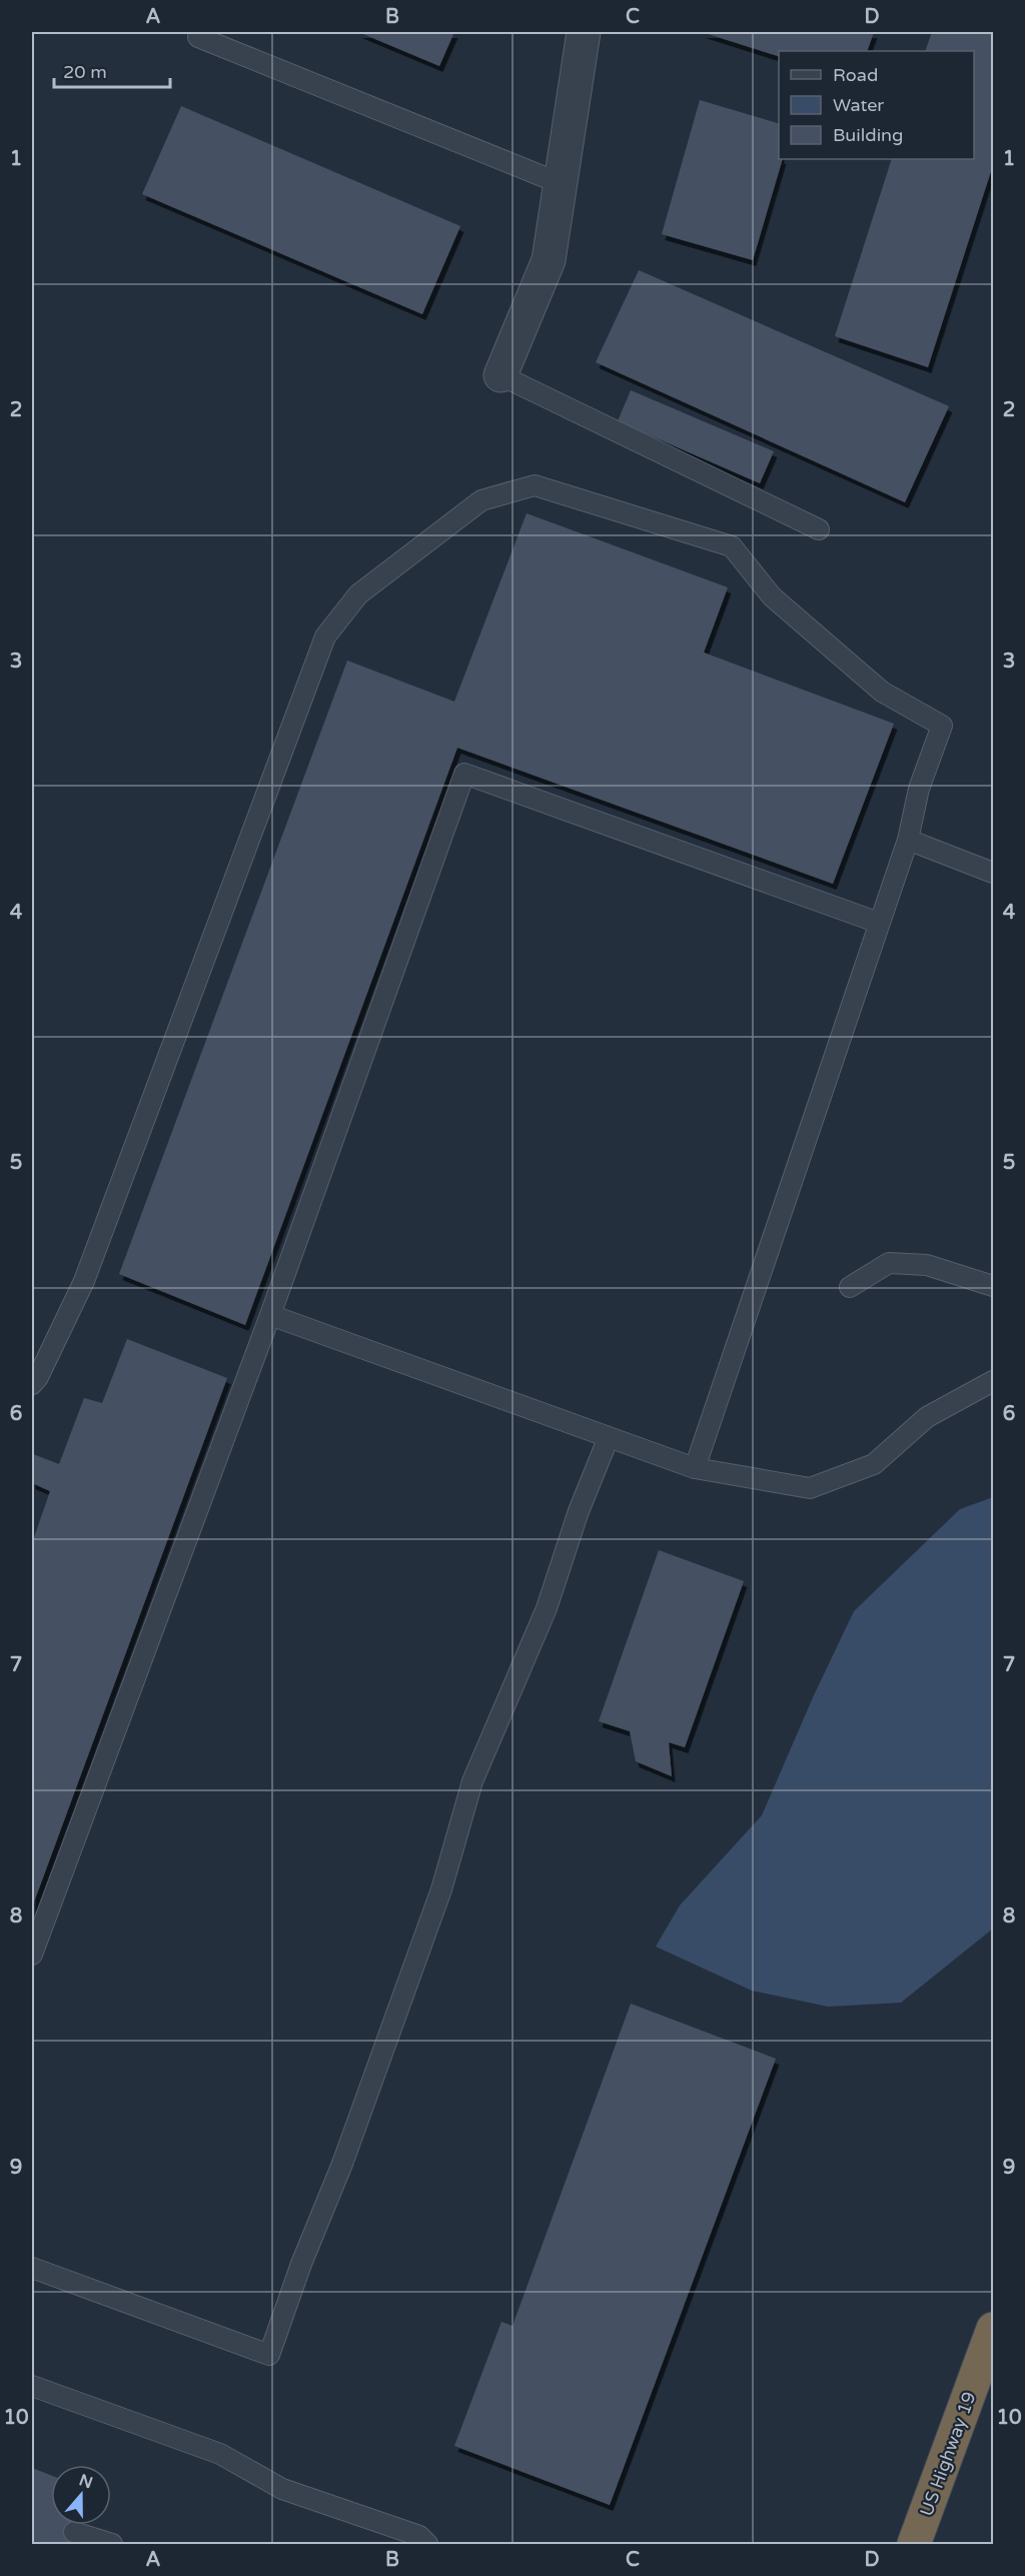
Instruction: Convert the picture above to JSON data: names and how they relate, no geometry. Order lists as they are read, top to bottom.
{
  "streets": {
    "highway": ["US Highway 19"]
  },
  "legend": ["Road", "Water", "Building"],
  "scale_bar": "20 m",
  "north": "top",
  "grid": {
    "columns": [
      "A",
      "B",
      "C",
      "D"
    ],
    "rows": [
      "1",
      "2",
      "3",
      "4",
      "5",
      "6",
      "7",
      "8",
      "9",
      "10"
    ]
  }
}
